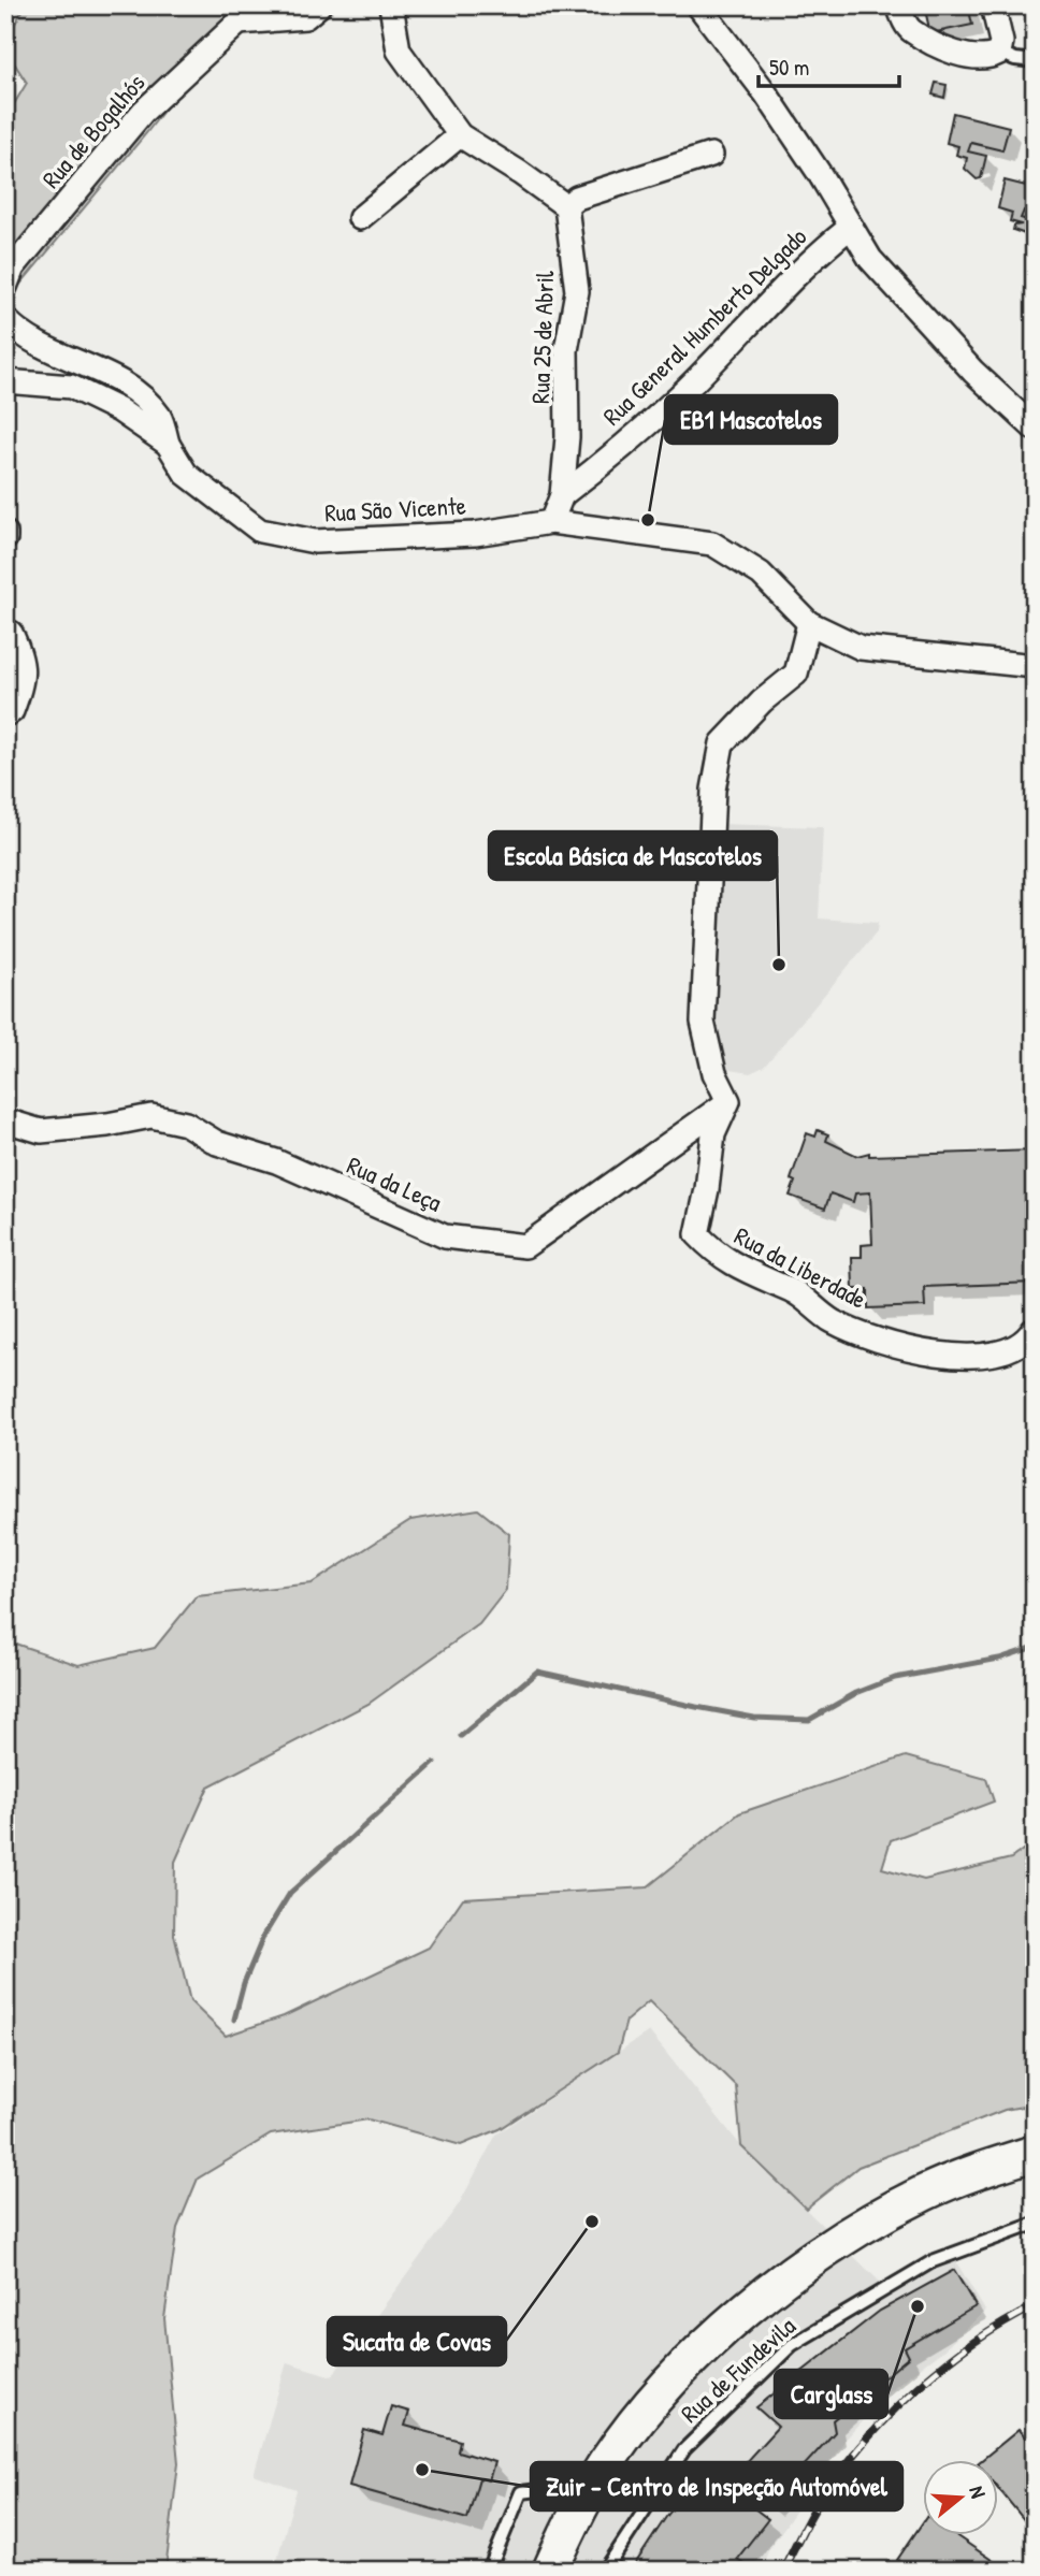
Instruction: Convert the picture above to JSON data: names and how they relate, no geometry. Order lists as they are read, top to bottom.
{
  "streets": {
    "street": [
      "Rua de Bogalhós",
      "Rua General Humberto Delgado",
      "Rua 25 de Abril",
      "Rua São Vicente",
      "Rua da Leça",
      "Rua da Liberdade"
    ],
    "lane": ["Rua de Fundevila"]
  },
  "crossings": [
    ["Rua General Humberto Delgado", "Rua 25 de Abril"],
    ["Rua 25 de Abril", "Rua São Vicente"],
    ["Rua da Leça", "Rua da Liberdade"]
  ],
  "places": [
    "EB1 Mascotelos",
    "Escola Básica de Mascotelos",
    "Sucata de Covas",
    "Carglass",
    "Zuir - Centro de Inspeção Automóvel"
  ],
  "scale_bar": "50 m",
  "north": "right"
}
